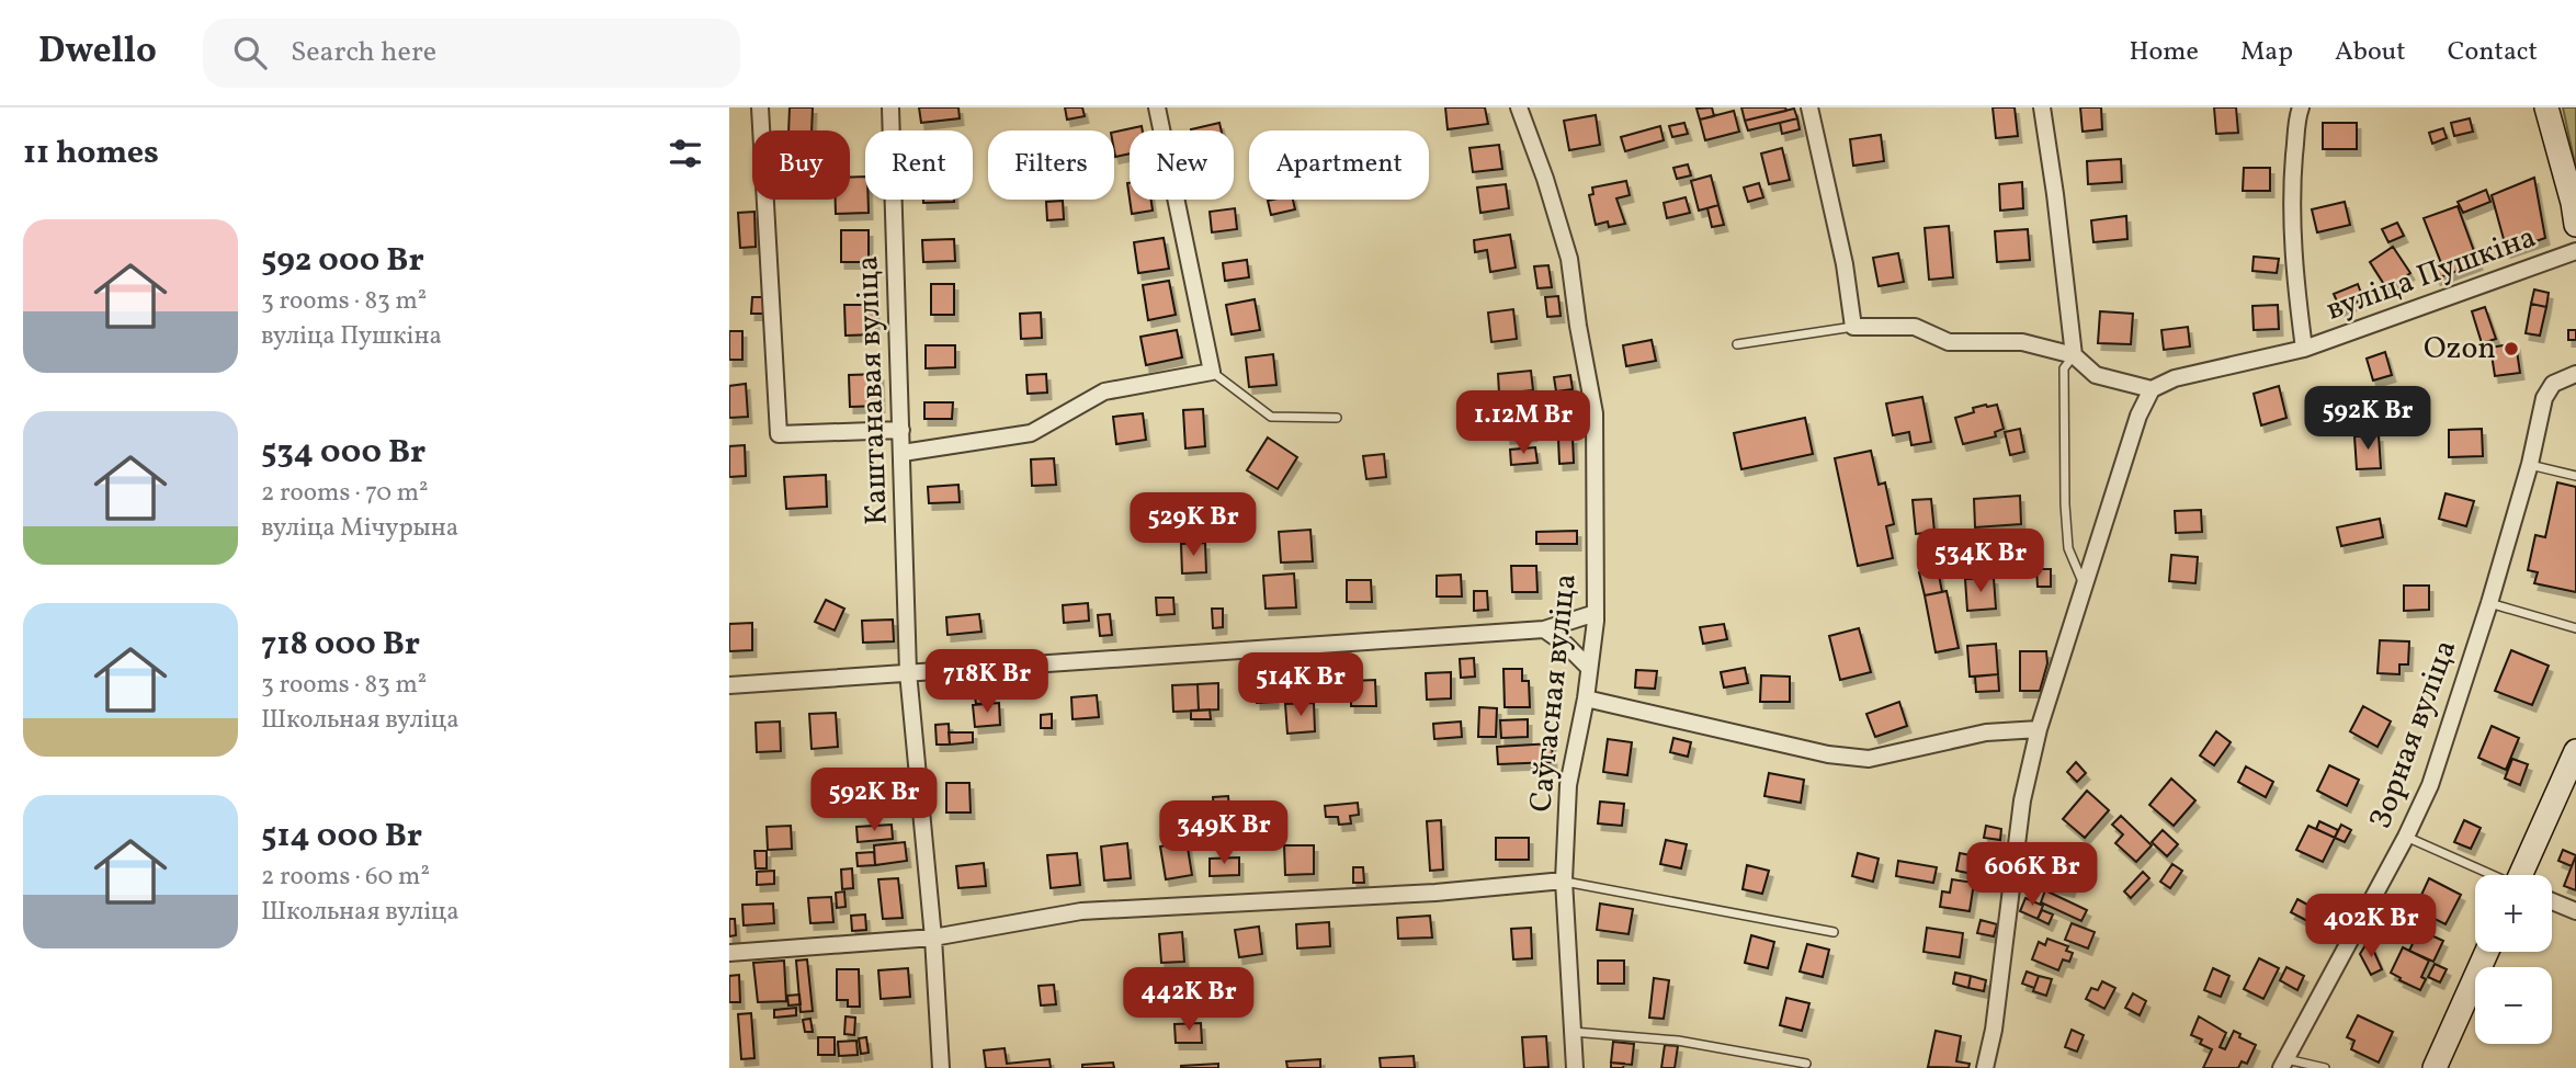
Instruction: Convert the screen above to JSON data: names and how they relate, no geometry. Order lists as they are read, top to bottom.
{
  "streets": {
    "street": [
      "вуліца Пушкіна",
      "Каштанавая вуліца",
      "Саўгасная вуліца",
      "Зорная вуліца"
    ]
  },
  "places": ["Ozon"],
  "page": {
    "header": "Dwello",
    "search": "Search here",
    "nav": [
      "Home",
      "Map",
      "About",
      "Contact"
    ],
    "heading": "11 homes",
    "chip": [
      "Buy",
      "Rent",
      "Filters",
      "New",
      "Apartment"
    ],
    "list": [
      {
        "name": "592 000 Br",
        "note": "3 rooms · 83 m² · вуліца Пушкіна"
      },
      {
        "name": "534 000 Br",
        "note": "2 rooms · 70 m² · вуліца Мічурына"
      },
      {
        "name": "718 000 Br",
        "note": "3 rooms · 83 m² · Школьная вуліца"
      },
      {
        "name": "514 000 Br",
        "note": "2 rooms · 60 m² · Школьная вуліца"
      }
    ],
    "price": [
      "592K Br",
      "1.12M Br",
      "529K Br",
      "534K Br",
      "718K Br",
      "514K Br",
      "592K Br",
      "349K Br",
      "606K Br",
      "402K Br",
      "442K Br"
    ],
    "map_buttons": ["+", "−"]
  }
}
